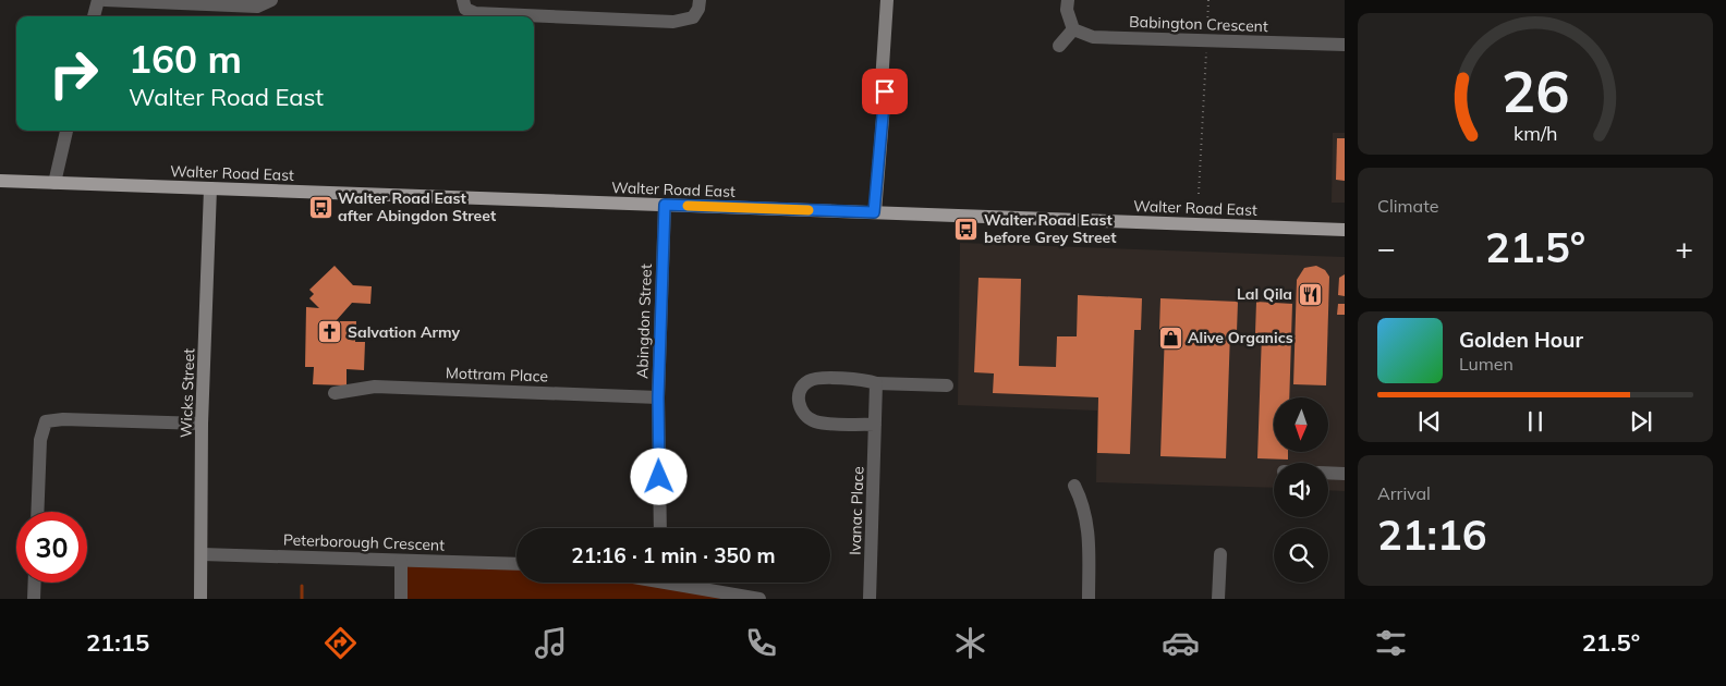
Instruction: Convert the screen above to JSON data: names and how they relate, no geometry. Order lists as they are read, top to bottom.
{
  "streets": {
    "main road": ["Walter Road East"],
    "street": [
      "Babington Crescent",
      "Abingdon Street",
      "Mottram Place",
      "Wicks Street",
      "Ivanac Place",
      "Peterborough Crescent"
    ]
  },
  "crossings": [
    ["Walter Road East", "Abingdon Street"],
    ["Walter Road East", "Wicks Street"],
    ["Abingdon Street", "Mottram Place"],
    ["Wicks Street", "Peterborough Crescent"]
  ],
  "places": {
    "bus stop": ["Walter Road East after Abingdon Street", "Walter Road East before Grey Street"],
    "restaurant": ["Lal Qila"],
    "church": ["Salvation Army"],
    "shop": ["Alive Organics"]
  },
  "north": "bottom",
  "page": {
    "turn": ["160 m", "Walter Road East"],
    "tile": [
      "Climate",
      ["Arrival", "21:16"]
    ],
    "heat": ["−", "21.5°", "+"],
    "song": ["Golden Hour", "Lumen"],
    "limit": "30",
    "trip": "21:16 · 1 min · 350 m",
    "tabs": ["21:15", "21.5°"],
    "gauge": ["26", "km/h"]
  }
}
